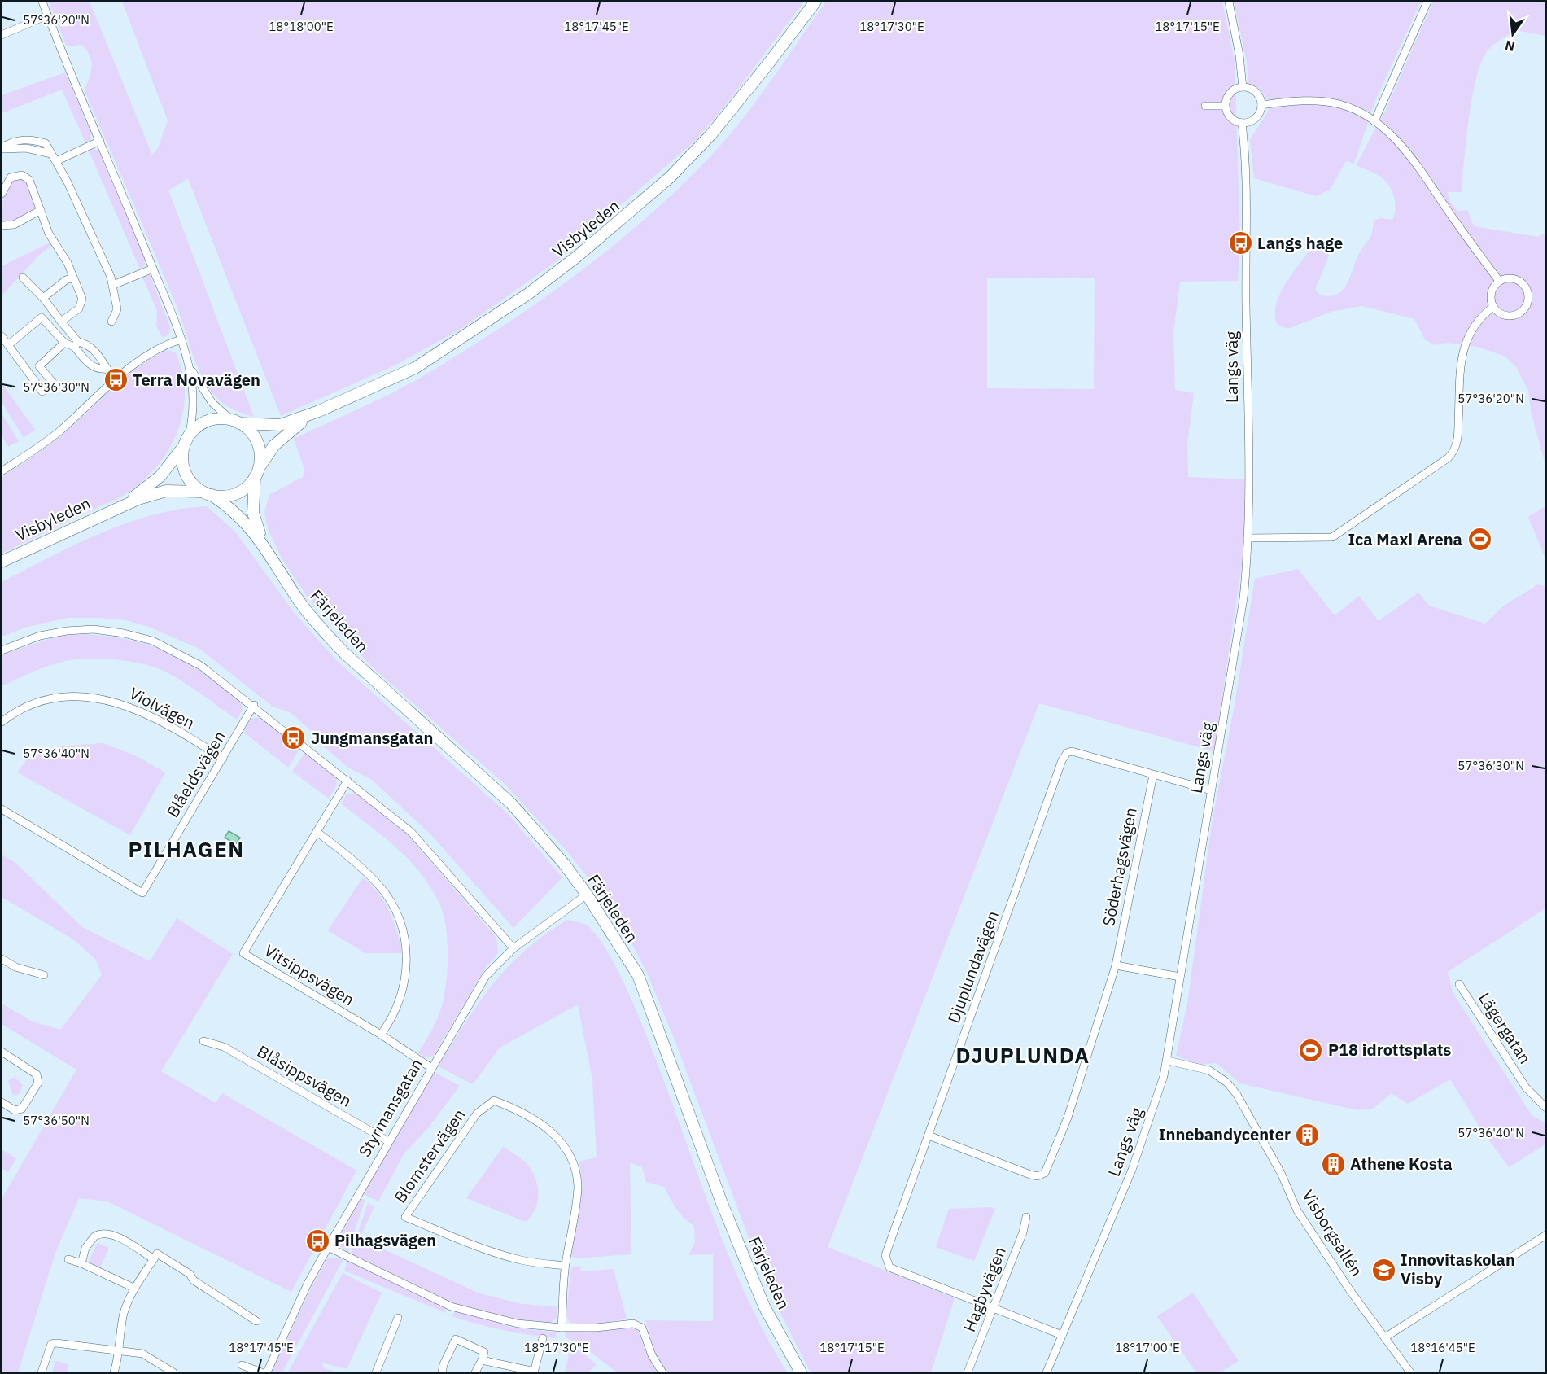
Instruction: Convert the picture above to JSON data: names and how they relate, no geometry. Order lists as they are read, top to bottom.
{
  "streets": {
    "main road": ["Visbyleden", "Färjeleden"],
    "street": [
      "Langs väg",
      "Violvägen",
      "Blåeldsvägen",
      "Söderhagsvägen",
      "Djuplundavägen",
      "Vitsippsvägen",
      "Lägergatan",
      "Blåsippsvägen",
      "Styrmansgatan",
      "Blomstervägen",
      "Visborgsallén",
      "Hagbyvägen"
    ]
  },
  "crossings": [
    ["Visbyleden", "Färjeleden"],
    ["Langs väg", "Djuplundavägen"],
    ["Langs väg", "Visborgsallén"],
    ["Färjeleden", "Styrmansgatan"],
    ["Violvägen", "Blåeldsvägen"],
    ["Söderhagsvägen", "Djuplundavägen"],
    ["Djuplundavägen", "Hagbyvägen"],
    ["Vitsippsvägen", "Styrmansgatan"],
    ["Blåsippsvägen", "Styrmansgatan"]
  ],
  "districts": ["PILHAGEN", "DJUPLUNDA"],
  "places": {
    "bus stop": [
      "Langs hage",
      "Terra Novavägen",
      "Jungmansgatan",
      "Pilhagsvägen"
    ],
    "sports": ["Ica Maxi Arena", "P18 idrottsplats"],
    "building": ["Innebandycenter", "Athene Kosta"],
    "school or university": ["Innovitaskolan Visby"]
  },
  "north": "bottom",
  "coordinates": [
    "57°36'20\"N",
    "18°18'00\"E",
    "18°17'45\"E",
    "18°17'30\"E",
    "18°17'15\"E",
    "57°36'30\"N",
    "57°36'40\"N",
    "57°36'50\"N",
    "18°17'00\"E",
    "18°16'45\"E"
  ]
}
